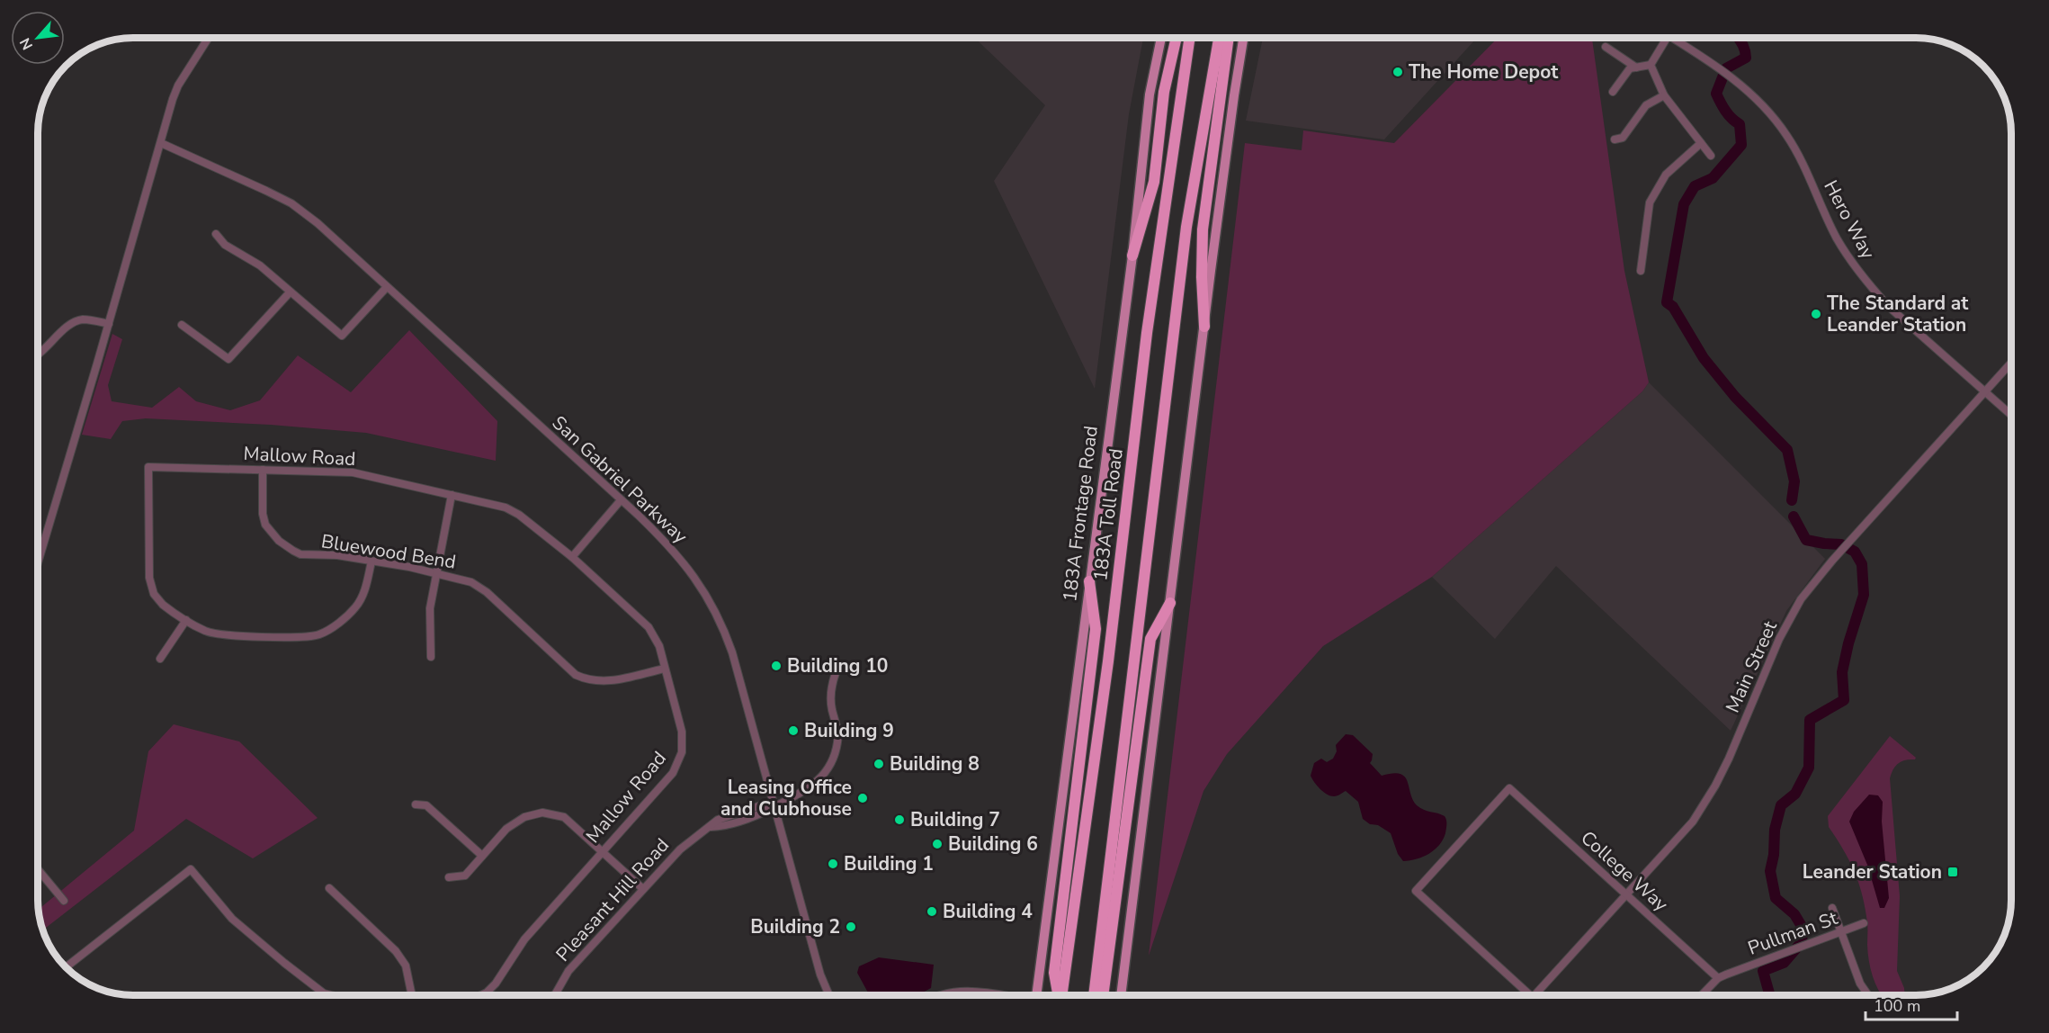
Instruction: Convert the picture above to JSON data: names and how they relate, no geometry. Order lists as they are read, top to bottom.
{
  "streets": {
    "highway": ["183A Toll Road"],
    "main road": ["183A Frontage Road"],
    "street": [
      "Hero Way",
      "Mallow Road",
      "San Gabriel Parkway",
      "Bluewood Bend",
      "Main Street",
      "College Way",
      "Pleasant Hill Road",
      "Pullman St"
    ]
  },
  "crossings": [
    ["Hero Way", "Main Street"],
    ["Mallow Road", "Bluewood Bend"],
    ["San Gabriel Parkway", "Pleasant Hill Road"],
    ["Main Street", "College Way"],
    ["College Way", "Pullman St"]
  ],
  "places": {
    "other": [
      "The Home Depot",
      "The Standard at Leander Station",
      "Building 10",
      "Building 9",
      "Building 8",
      "Leasing Office and Clubhouse",
      "Building 7",
      "Building 6",
      "Building 1",
      "Building 4",
      "Building 2"
    ],
    "transit": ["Leander Station"]
  },
  "scale_bar": "100 m",
  "north": "bottom left"
}
